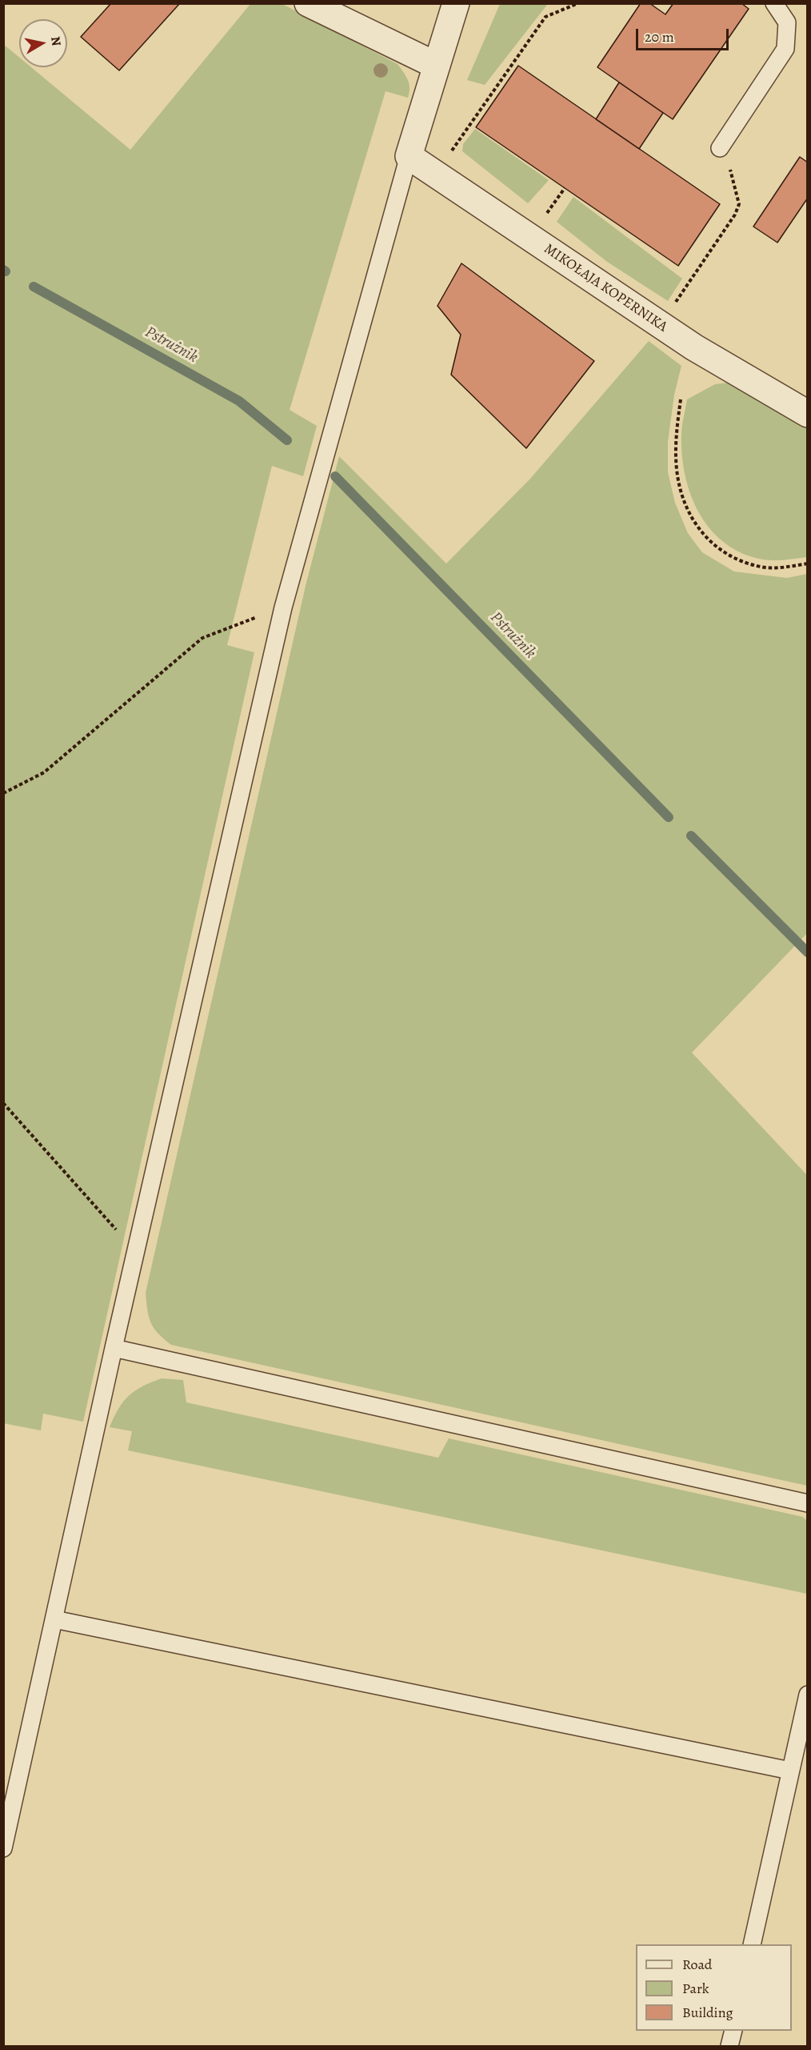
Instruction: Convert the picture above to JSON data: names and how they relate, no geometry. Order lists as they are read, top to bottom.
{
  "streets": {
    "street": ["MIKOŁAJA KOPERNIKA"]
  },
  "water": ["Pstrużnik"],
  "legend": ["Road", "Park", "Building"],
  "scale_bar": "20 m",
  "north": "right"
}
